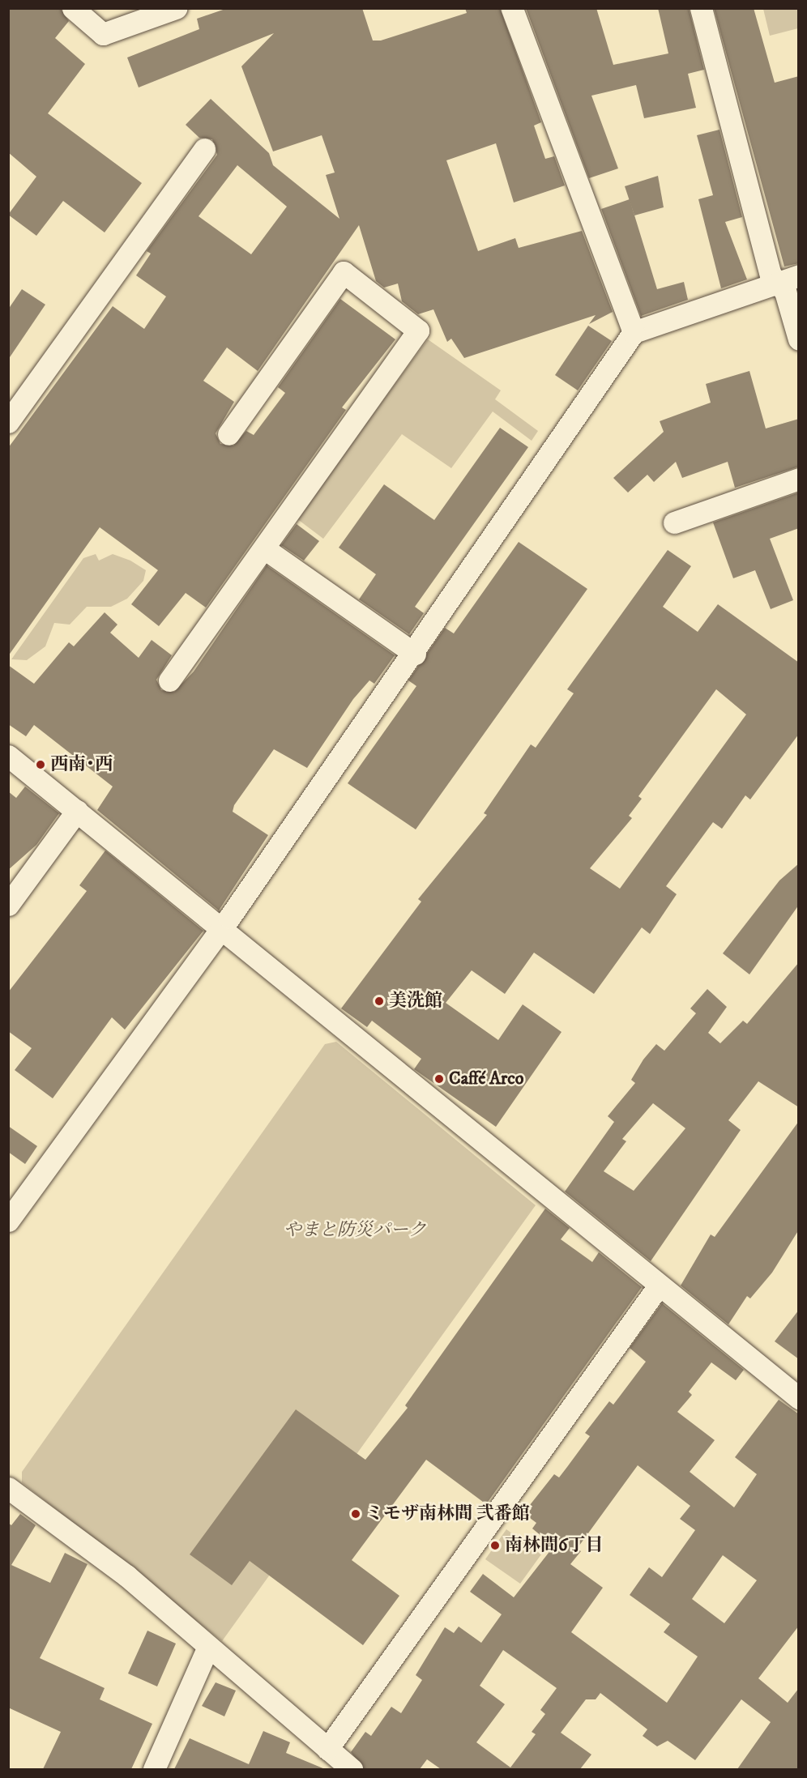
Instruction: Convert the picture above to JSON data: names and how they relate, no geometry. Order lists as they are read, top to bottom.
{
  "parks": ["やまと防災パーク"],
  "places": [
    "西南･西",
    "美洗館",
    "Caffé Arco",
    "ミモザ南林間 弐番館",
    "南林間6丁目"
  ]
}
